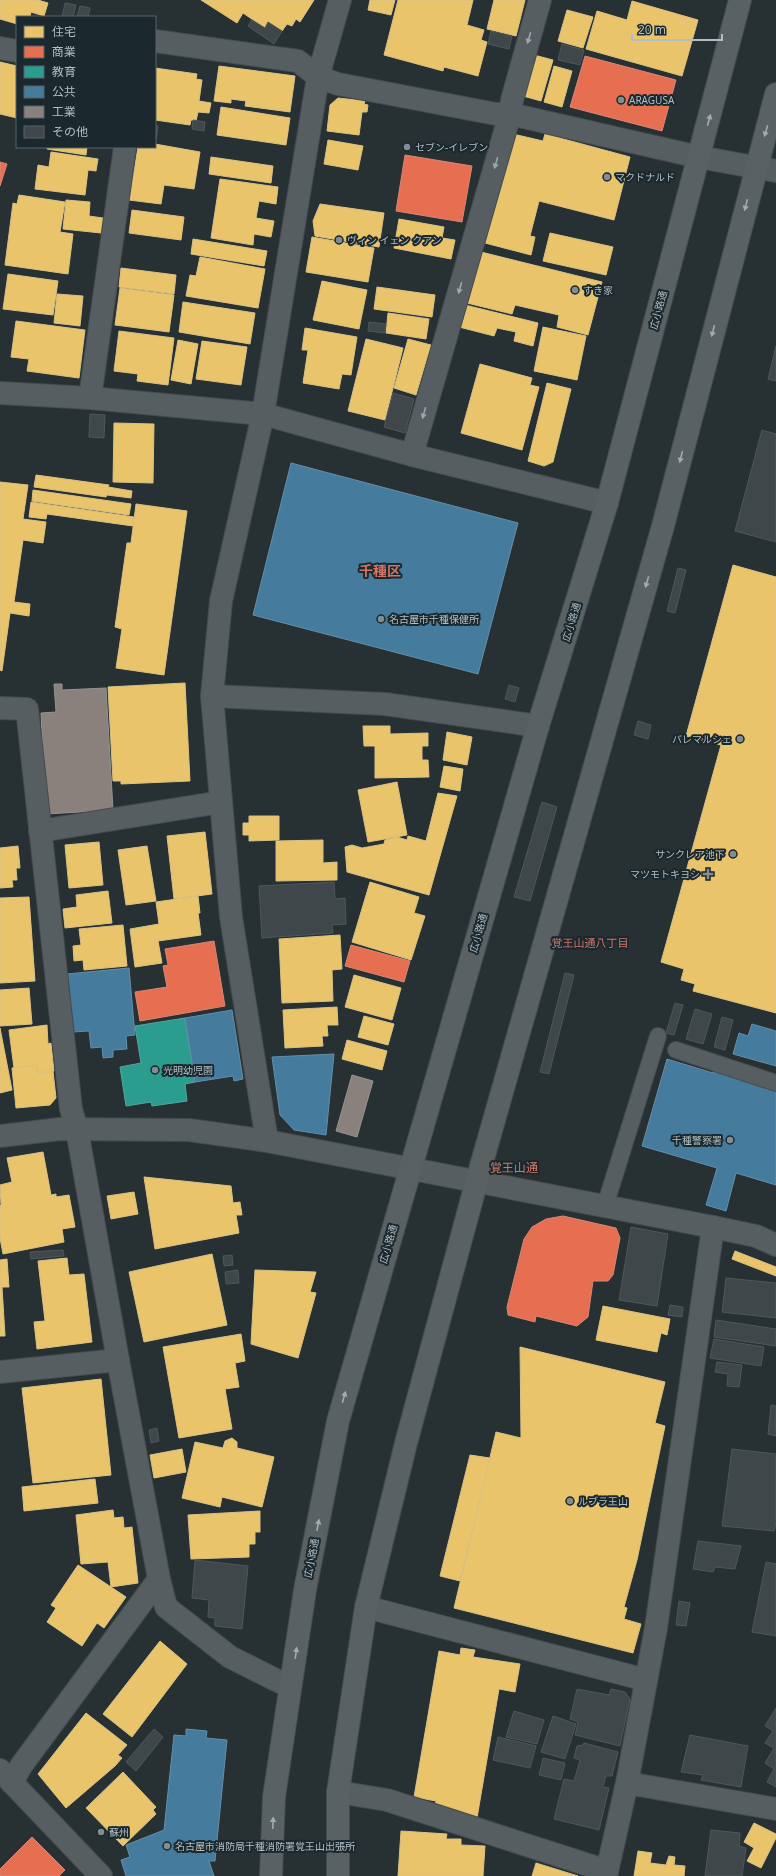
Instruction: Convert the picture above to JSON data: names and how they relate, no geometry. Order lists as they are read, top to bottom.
{
  "streets": {
    "main road": ["広小路通"]
  },
  "districts": ["千種区", "覚王山通八丁目", "覚王山通"],
  "places": {
    "other": [
      "ARAGUSA",
      "セブン-イレブン",
      "マクドナルド",
      "ヴィン イェン クアン",
      "すき家",
      "名古屋市千種保健所",
      "パレマルシェ",
      "サンクレア池下",
      "光明幼児園",
      "千種警察署",
      "ルブラ王山",
      "蘇州",
      "名古屋市消防局千種消防署覚王山出張所"
    ],
    "health": ["マツモトキヨシ"]
  },
  "legend": [
    "住宅",
    "商業",
    "教育",
    "公共",
    "工業",
    "その他"
  ],
  "scale_bar": "20 m"
}
